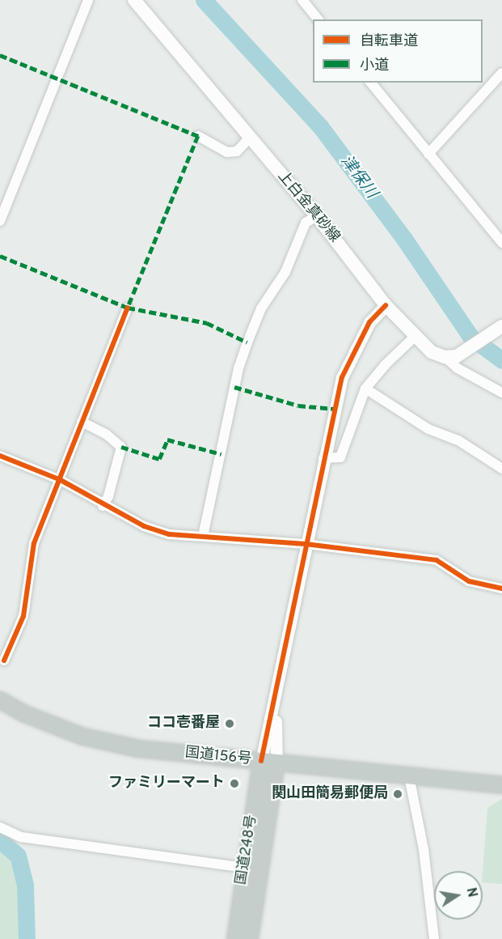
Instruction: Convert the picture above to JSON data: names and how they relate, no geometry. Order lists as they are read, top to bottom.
{
  "streets": {
    "highway": ["国道156号", "国道248号"],
    "main road": ["上白金真砂線"]
  },
  "crossings": [
    ["国道156号", "国道248号"]
  ],
  "water": ["津保川"],
  "places": ["ココ壱番屋", "ファミリーマート", "関山田簡易郵便局"],
  "legend": ["自転車道", "小道"],
  "north": "right"
}
